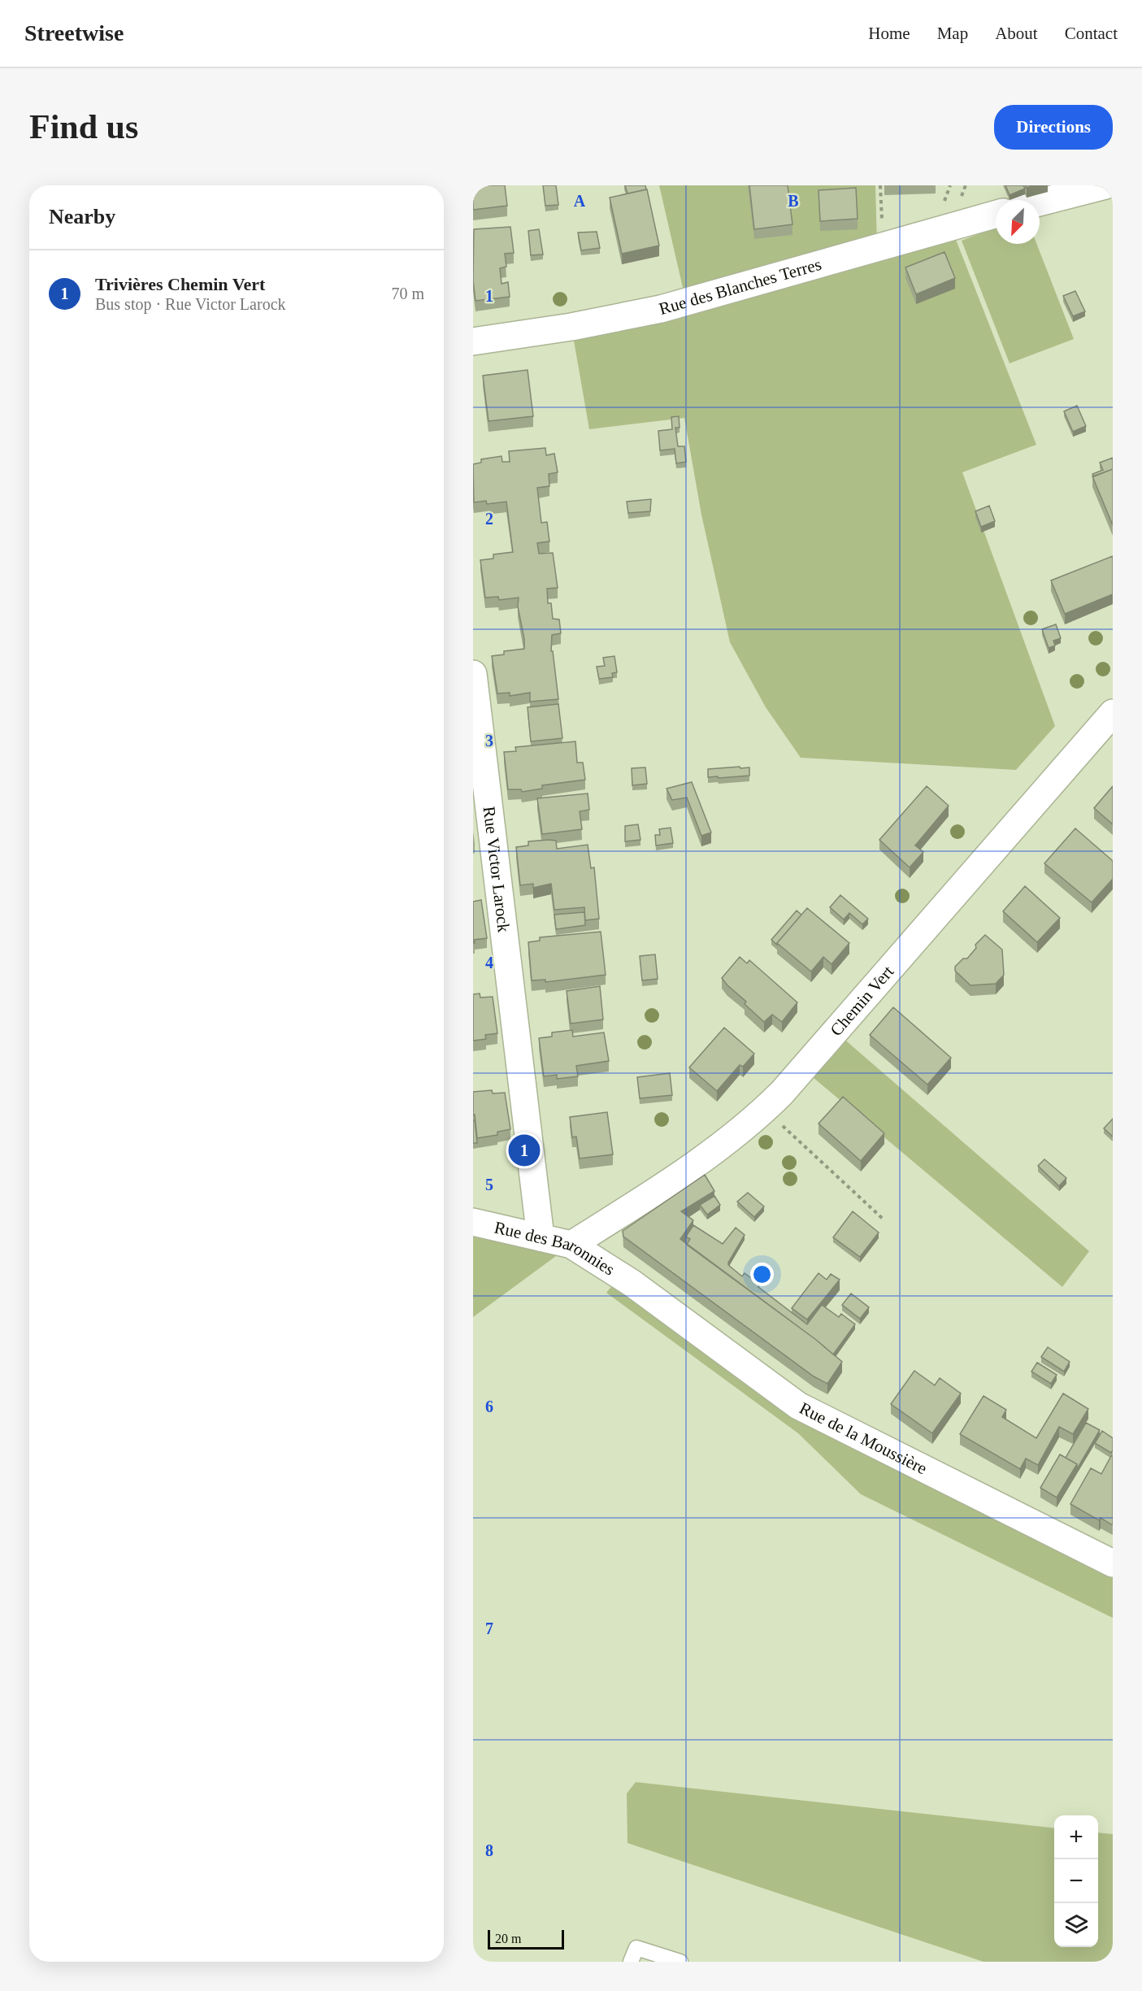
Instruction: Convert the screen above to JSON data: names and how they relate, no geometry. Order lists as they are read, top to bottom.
{
  "streets": {
    "street": [
      "Rue des Blanches Terres",
      "Rue Victor Larock",
      "Chemin Vert",
      "Rue des Baronnies",
      "Rue de la Moussière"
    ]
  },
  "crossings": [
    ["Rue Victor Larock", "Rue des Baronnies"],
    ["Chemin Vert", "Rue des Baronnies"],
    ["Rue des Baronnies", "Rue de la Moussière"]
  ],
  "scale_bar": "20 m",
  "north": "bottom left",
  "page": {
    "header": "Streetwise",
    "nav": [
      "Home",
      "Map",
      "About",
      "Contact"
    ],
    "buttons": "Directions",
    "title": "Find us",
    "heading": "Nearby",
    "list": [
      {
        "mark": "1",
        "name": "Trivières Chemin Vert",
        "note": "Bus stop · Rue Victor Larock",
        "value": "70 m"
      }
    ],
    "pins": "1",
    "map_buttons": ["+", "−"],
    "scale": "20 m"
  },
  "grid": {
    "columns": ["A", "B"],
    "rows": [
      "1",
      "2",
      "3",
      "4",
      "5",
      "6",
      "7",
      "8"
    ]
  }
}
